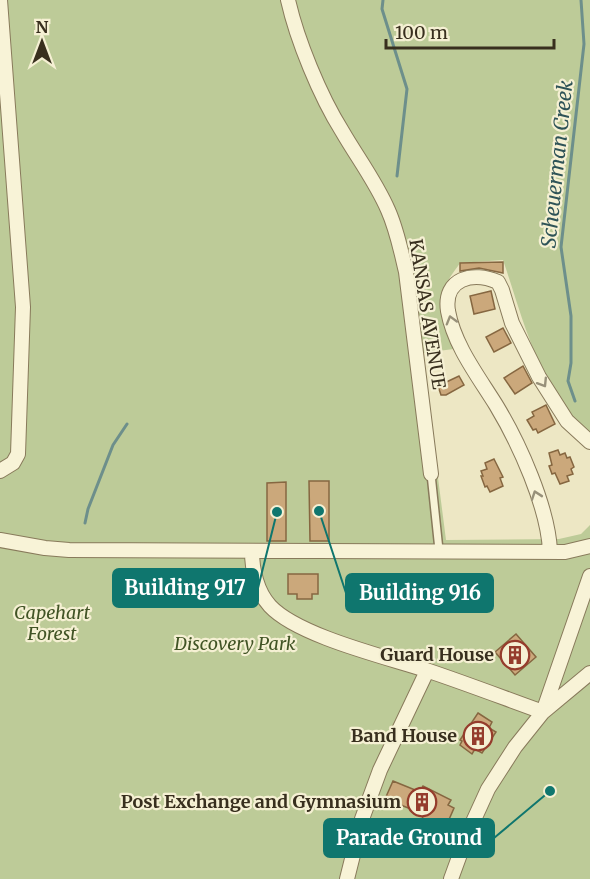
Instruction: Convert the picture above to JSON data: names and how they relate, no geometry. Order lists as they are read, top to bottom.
{
  "streets": {
    "street": ["KANSAS AVENUE"]
  },
  "water": ["Scheuerman Creek"],
  "parks": ["Capehart Forest", "Discovery Park"],
  "places": {
    "other": ["Building 916", "Building 917", "Parade Ground"],
    "building": ["Guard House", "Band House", "Post Exchange and Gymnasium"]
  },
  "scale_bar": "100 m",
  "north": "top"
}
